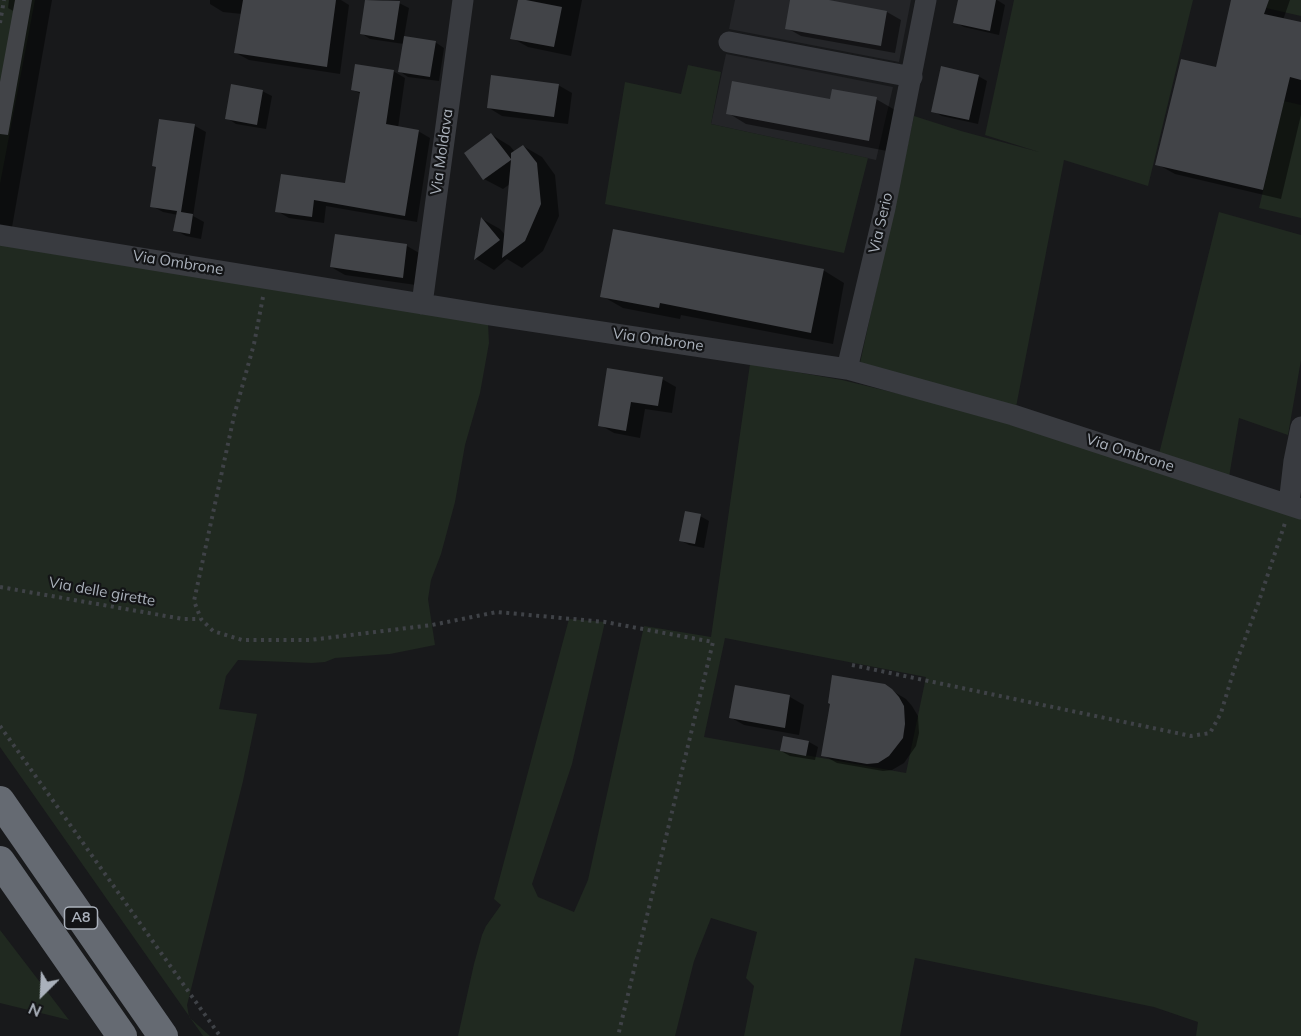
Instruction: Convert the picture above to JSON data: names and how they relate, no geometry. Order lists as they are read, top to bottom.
{
  "streets": {
    "highway": ["A8"],
    "street": ["Via Moldava", "Via Serio", "Via Ombrone"],
    "path": ["Via delle girette"]
  },
  "crossings": [
    ["Via Moldava", "Via Ombrone"],
    ["Via Serio", "Via Ombrone"]
  ],
  "north": "bottom left"
}
